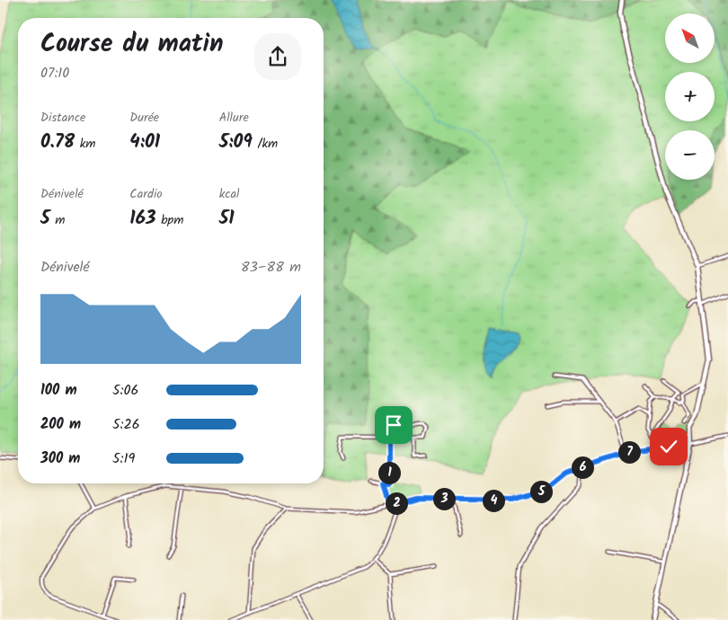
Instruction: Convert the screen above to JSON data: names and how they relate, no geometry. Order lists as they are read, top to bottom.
{
  "north": "top left",
  "page": {
    "map_buttons": ["+", "−"],
    "heading": ["Course du matin", "07:10"],
    "stats": [
      ["Distance", "0.78 km"],
      ["Durée", "4:01"],
      ["Allure", "5:09 /km"],
      ["Dénivelé", "5 m"],
      ["Cardio", "163 bpm"],
      ["kcal", "51"]
    ],
    "chart": ["Dénivelé", "83–88 m"],
    "list": [
      {
        "name": "100 m",
        "note": "5:06"
      },
      {
        "name": "200 m",
        "note": "5:26"
      },
      {
        "name": "300 m",
        "note": "5:19"
      }
    ],
    "pins": [
      "7",
      "6",
      "1",
      "5",
      "3",
      "4",
      "2"
    ]
  }
}
